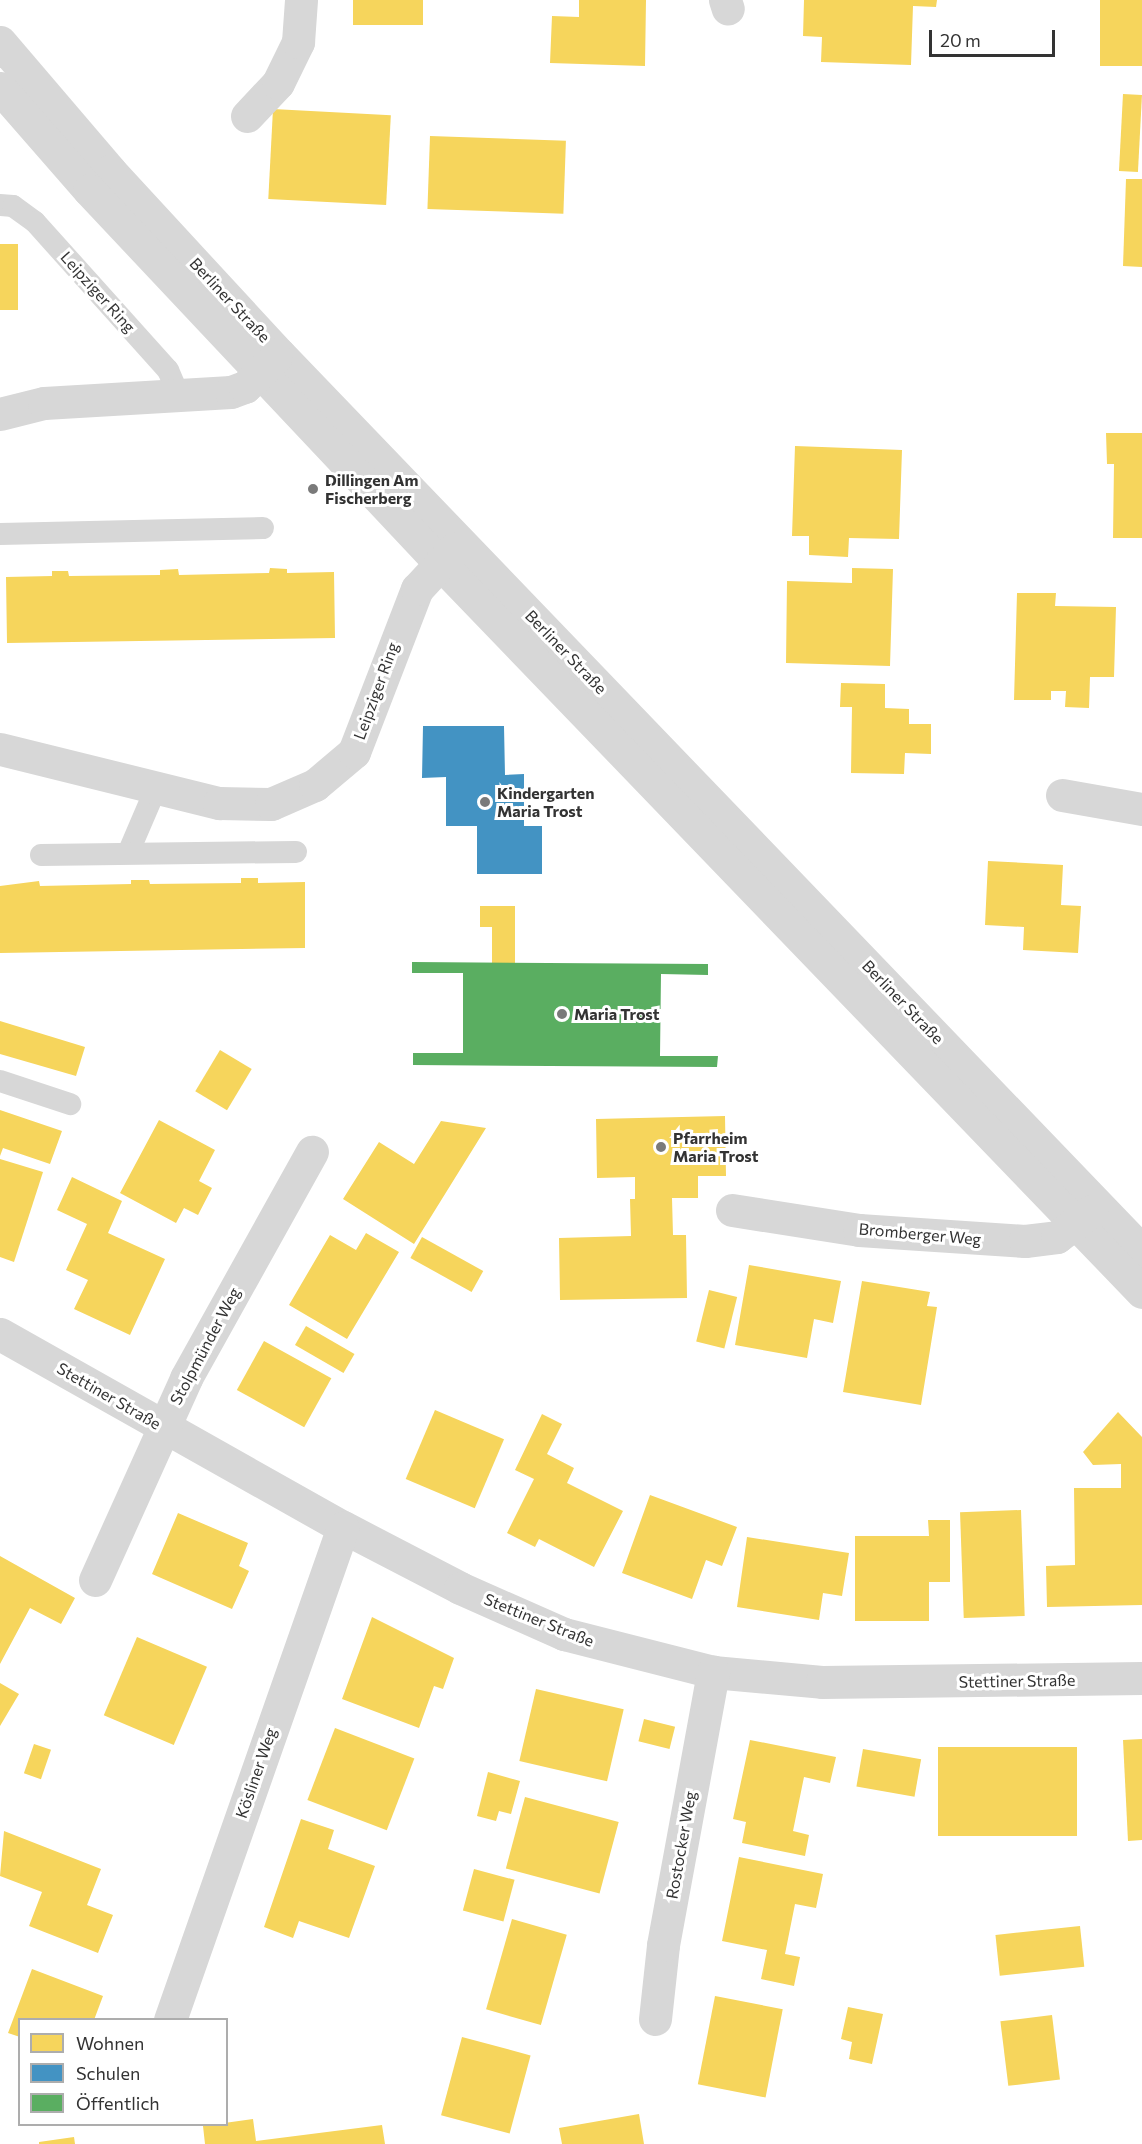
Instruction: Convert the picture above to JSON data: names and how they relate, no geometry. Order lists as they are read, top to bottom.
{
  "streets": {
    "street": [
      "Leipziger Ring",
      "Berliner Straße",
      "Bromberger Weg",
      "Stolpmünder Weg",
      "Stettiner Straße",
      "Kösliner Weg",
      "Rostocker Weg"
    ]
  },
  "crossings": [
    ["Leipziger Ring", "Berliner Straße"],
    ["Berliner Straße", "Bromberger Weg"],
    ["Stolpmünder Weg", "Stettiner Straße"],
    ["Stettiner Straße", "Kösliner Weg"],
    ["Stettiner Straße", "Rostocker Weg"]
  ],
  "places": [
    "Dillingen Am Fischerberg",
    "Kindergarten Maria Trost",
    "Maria Trost",
    "Pfarrheim Maria Trost"
  ],
  "legend": ["Wohnen", "Schulen", "Öffentlich"],
  "scale_bar": "20 m"
}
